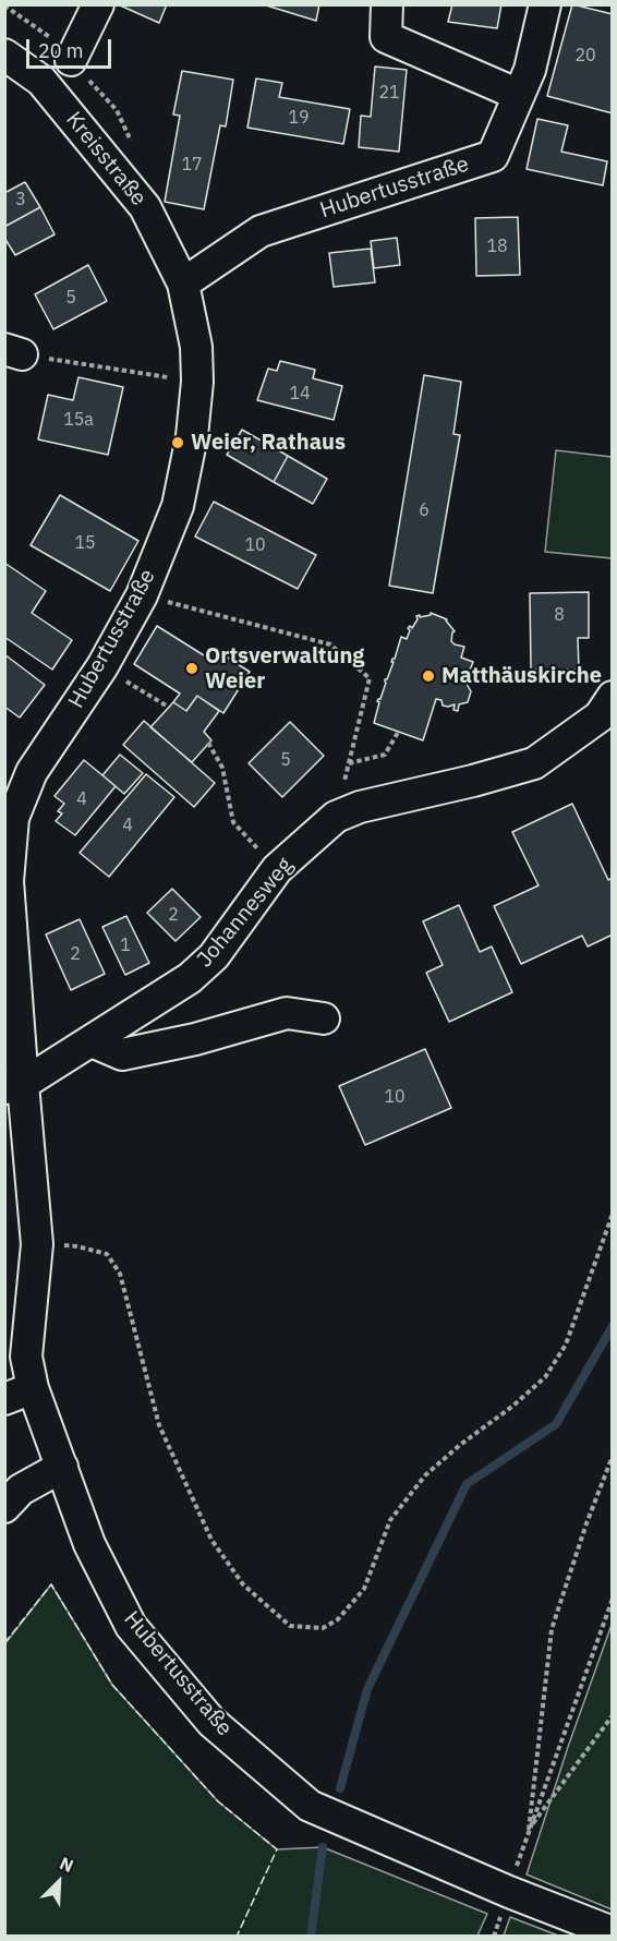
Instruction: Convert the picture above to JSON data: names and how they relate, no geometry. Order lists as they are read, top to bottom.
{
  "streets": {
    "street": ["Kreisstraße", "Hubertusstraße", "Johannesweg"]
  },
  "crossings": [
    ["Kreisstraße", "Hubertusstraße"],
    ["Hubertusstraße", "Johannesweg"]
  ],
  "places": ["Weier, Rathaus", "Ortsverwaltung Weier", "Matthäuskirche"],
  "house_numbers": [
    "20",
    "21",
    "19",
    "17",
    "3",
    "18",
    "5",
    "14",
    "15a",
    "6",
    "15",
    "10",
    "8",
    "5",
    "4",
    "4",
    "2",
    "1",
    "2",
    "10"
  ],
  "scale_bar": "20 m",
  "north": "top right"
}
